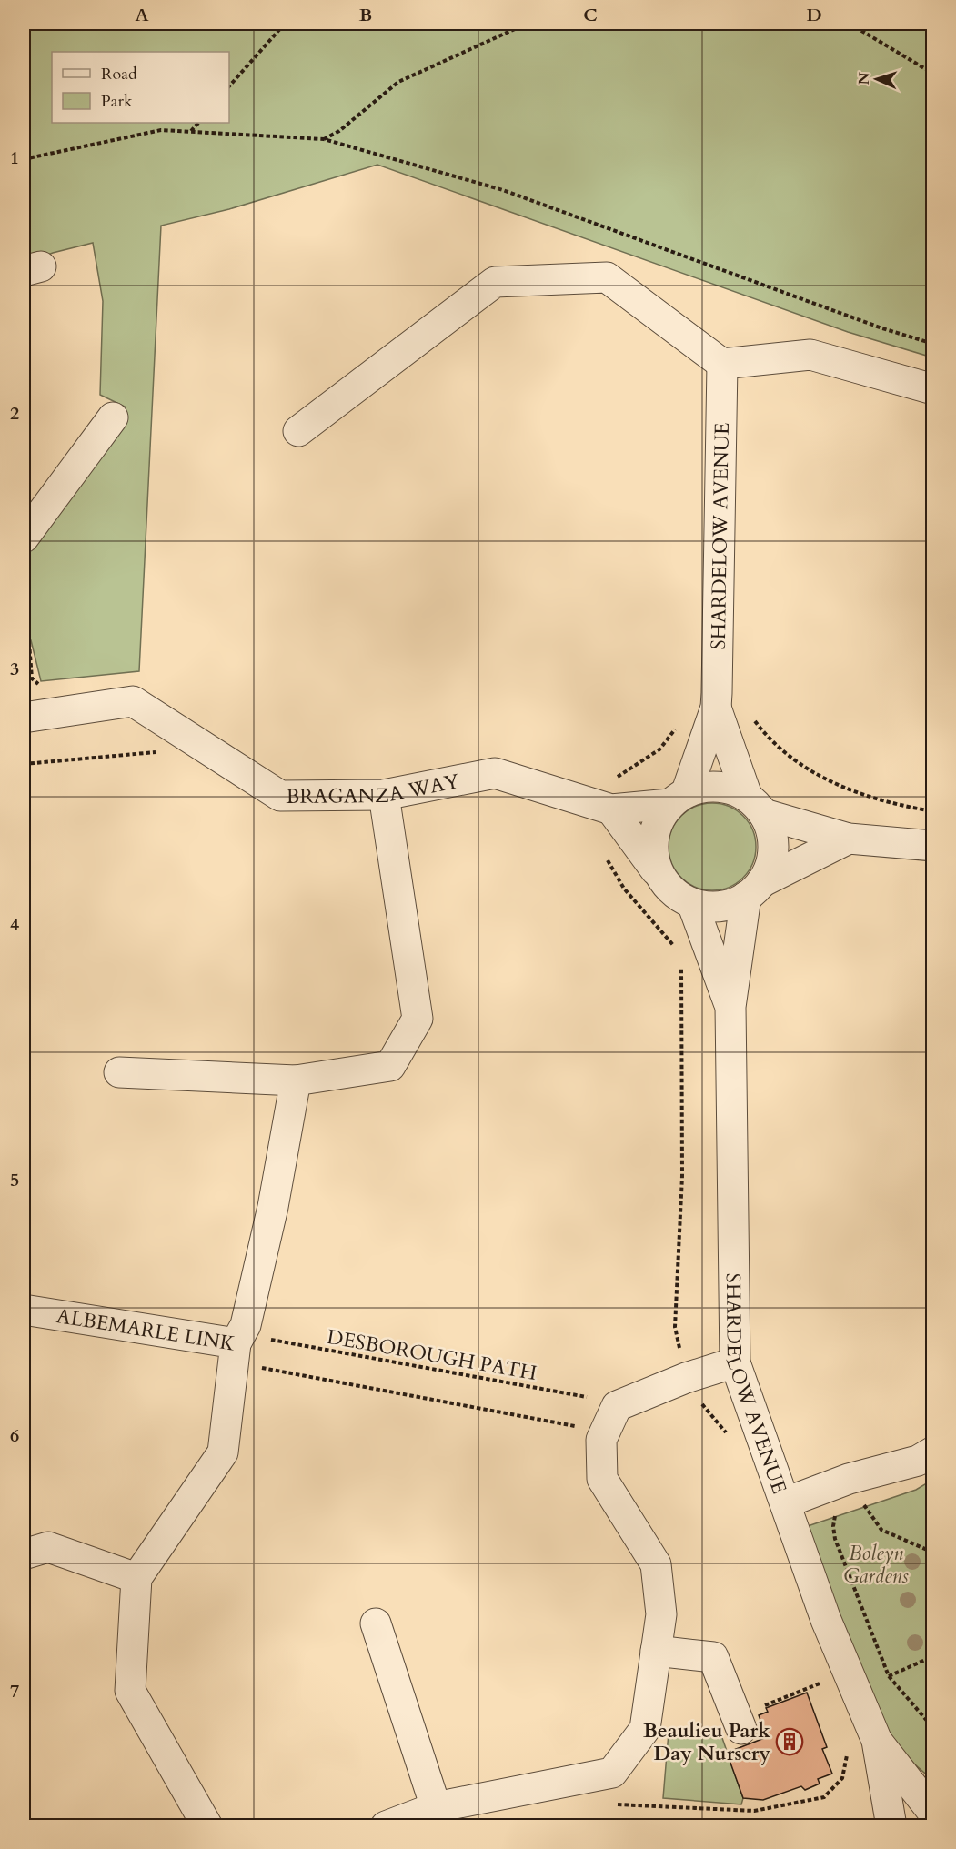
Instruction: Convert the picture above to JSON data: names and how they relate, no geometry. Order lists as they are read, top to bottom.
{
  "streets": {
    "street": ["SHARDELOW AVENUE", "BRAGANZA WAY", "ALBEMARLE LINK"],
    "path": ["DESBOROUGH PATH"]
  },
  "crossings": [
    ["SHARDELOW AVENUE", "BRAGANZA WAY"],
    ["ALBEMARLE LINK", "DESBOROUGH PATH"]
  ],
  "parks": ["Boleyn Gardens"],
  "places": {
    "building": ["Beaulieu Park Day Nursery"]
  },
  "legend": ["Road", "Park"],
  "north": "left",
  "grid": {
    "columns": [
      "A",
      "B",
      "C",
      "D"
    ],
    "rows": [
      "1",
      "2",
      "3",
      "4",
      "5",
      "6",
      "7"
    ]
  }
}
